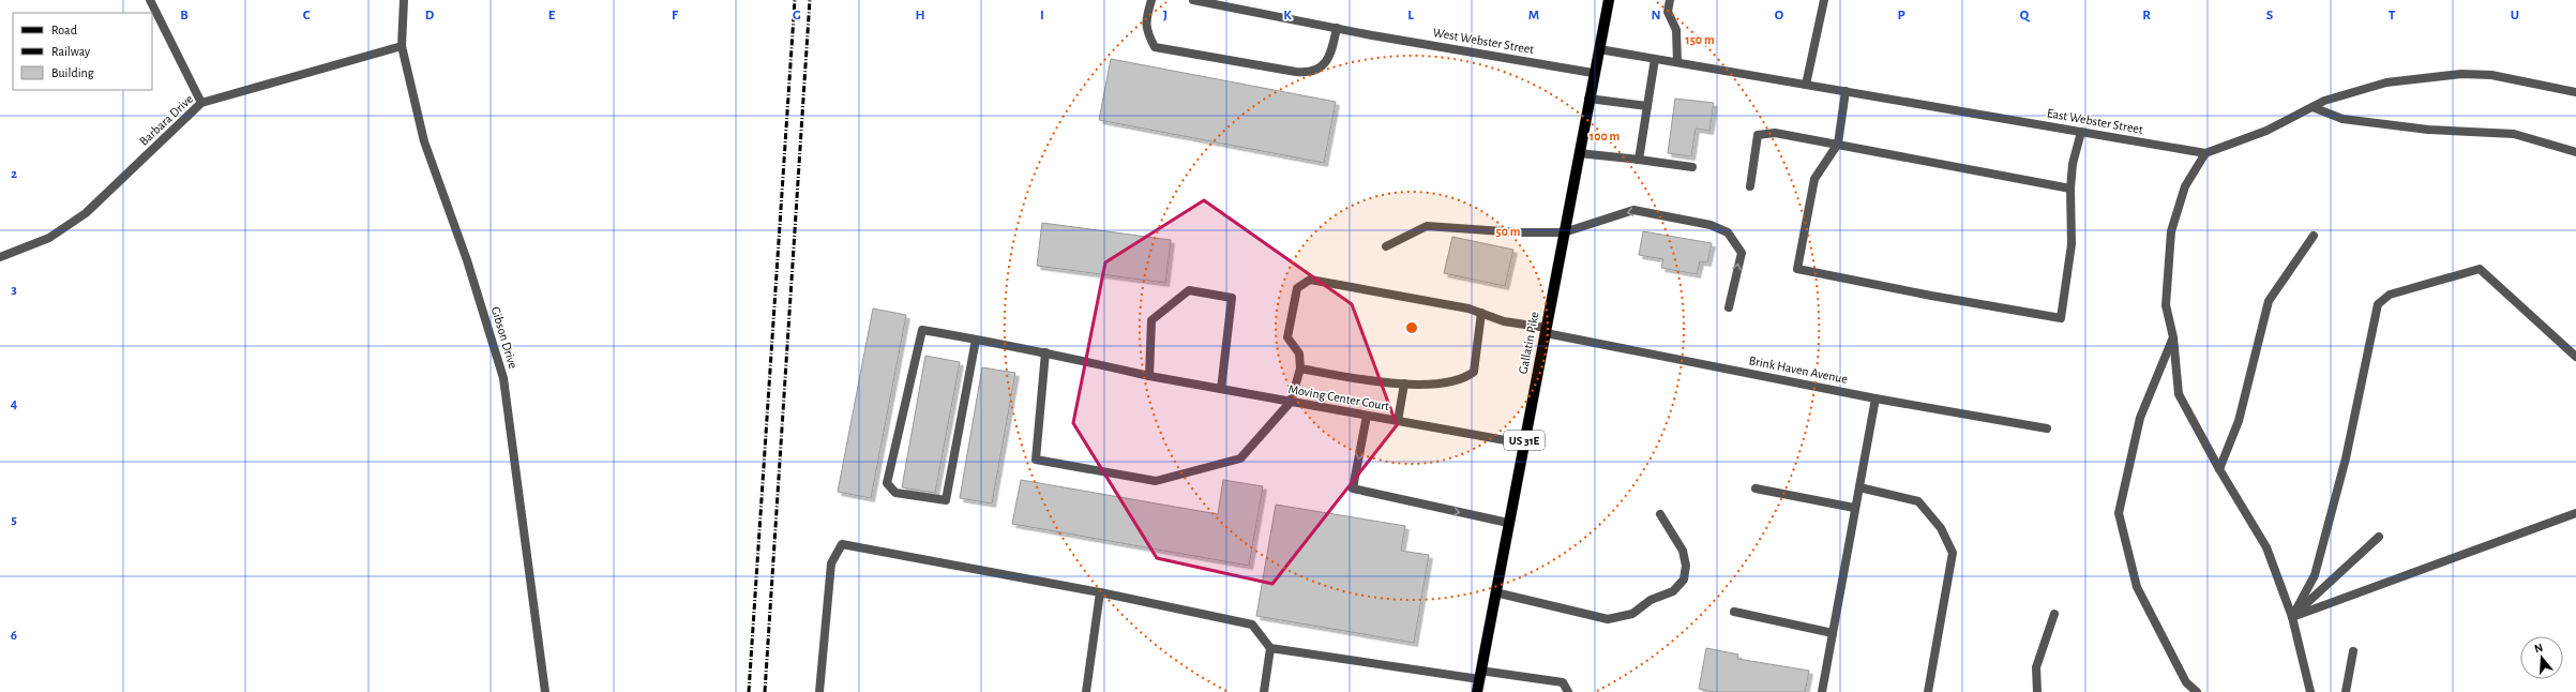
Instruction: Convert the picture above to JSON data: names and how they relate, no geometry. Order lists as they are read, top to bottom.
{
  "streets": {
    "main road": ["Gallatin Pike", "US 31E"],
    "street": [
      "West Webster Street",
      "Barbara Drive",
      "East Webster Street",
      "Gibson Drive",
      "Brink Haven Avenue",
      "Moving Center Court"
    ]
  },
  "crossings": [
    ["West Webster Street", "Gallatin Pike"],
    ["Barbara Drive", "Gibson Drive"],
    ["East Webster Street", "Gallatin Pike"],
    ["Gallatin Pike", "Brink Haven Avenue"],
    ["Gallatin Pike", "Moving Center Court"]
  ],
  "legend": ["Road", "Railway", "Building"],
  "north": "top",
  "grid": {
    "columns": [
      "B",
      "C",
      "D",
      "E",
      "F",
      "G",
      "H",
      "I",
      "J",
      "K",
      "L",
      "M",
      "N",
      "O",
      "P",
      "Q",
      "R",
      "S",
      "T",
      "U"
    ],
    "rows": [
      "2",
      "3",
      "4",
      "5",
      "6"
    ]
  },
  "rings": ["150 m", "100 m", "50 m"]
}
